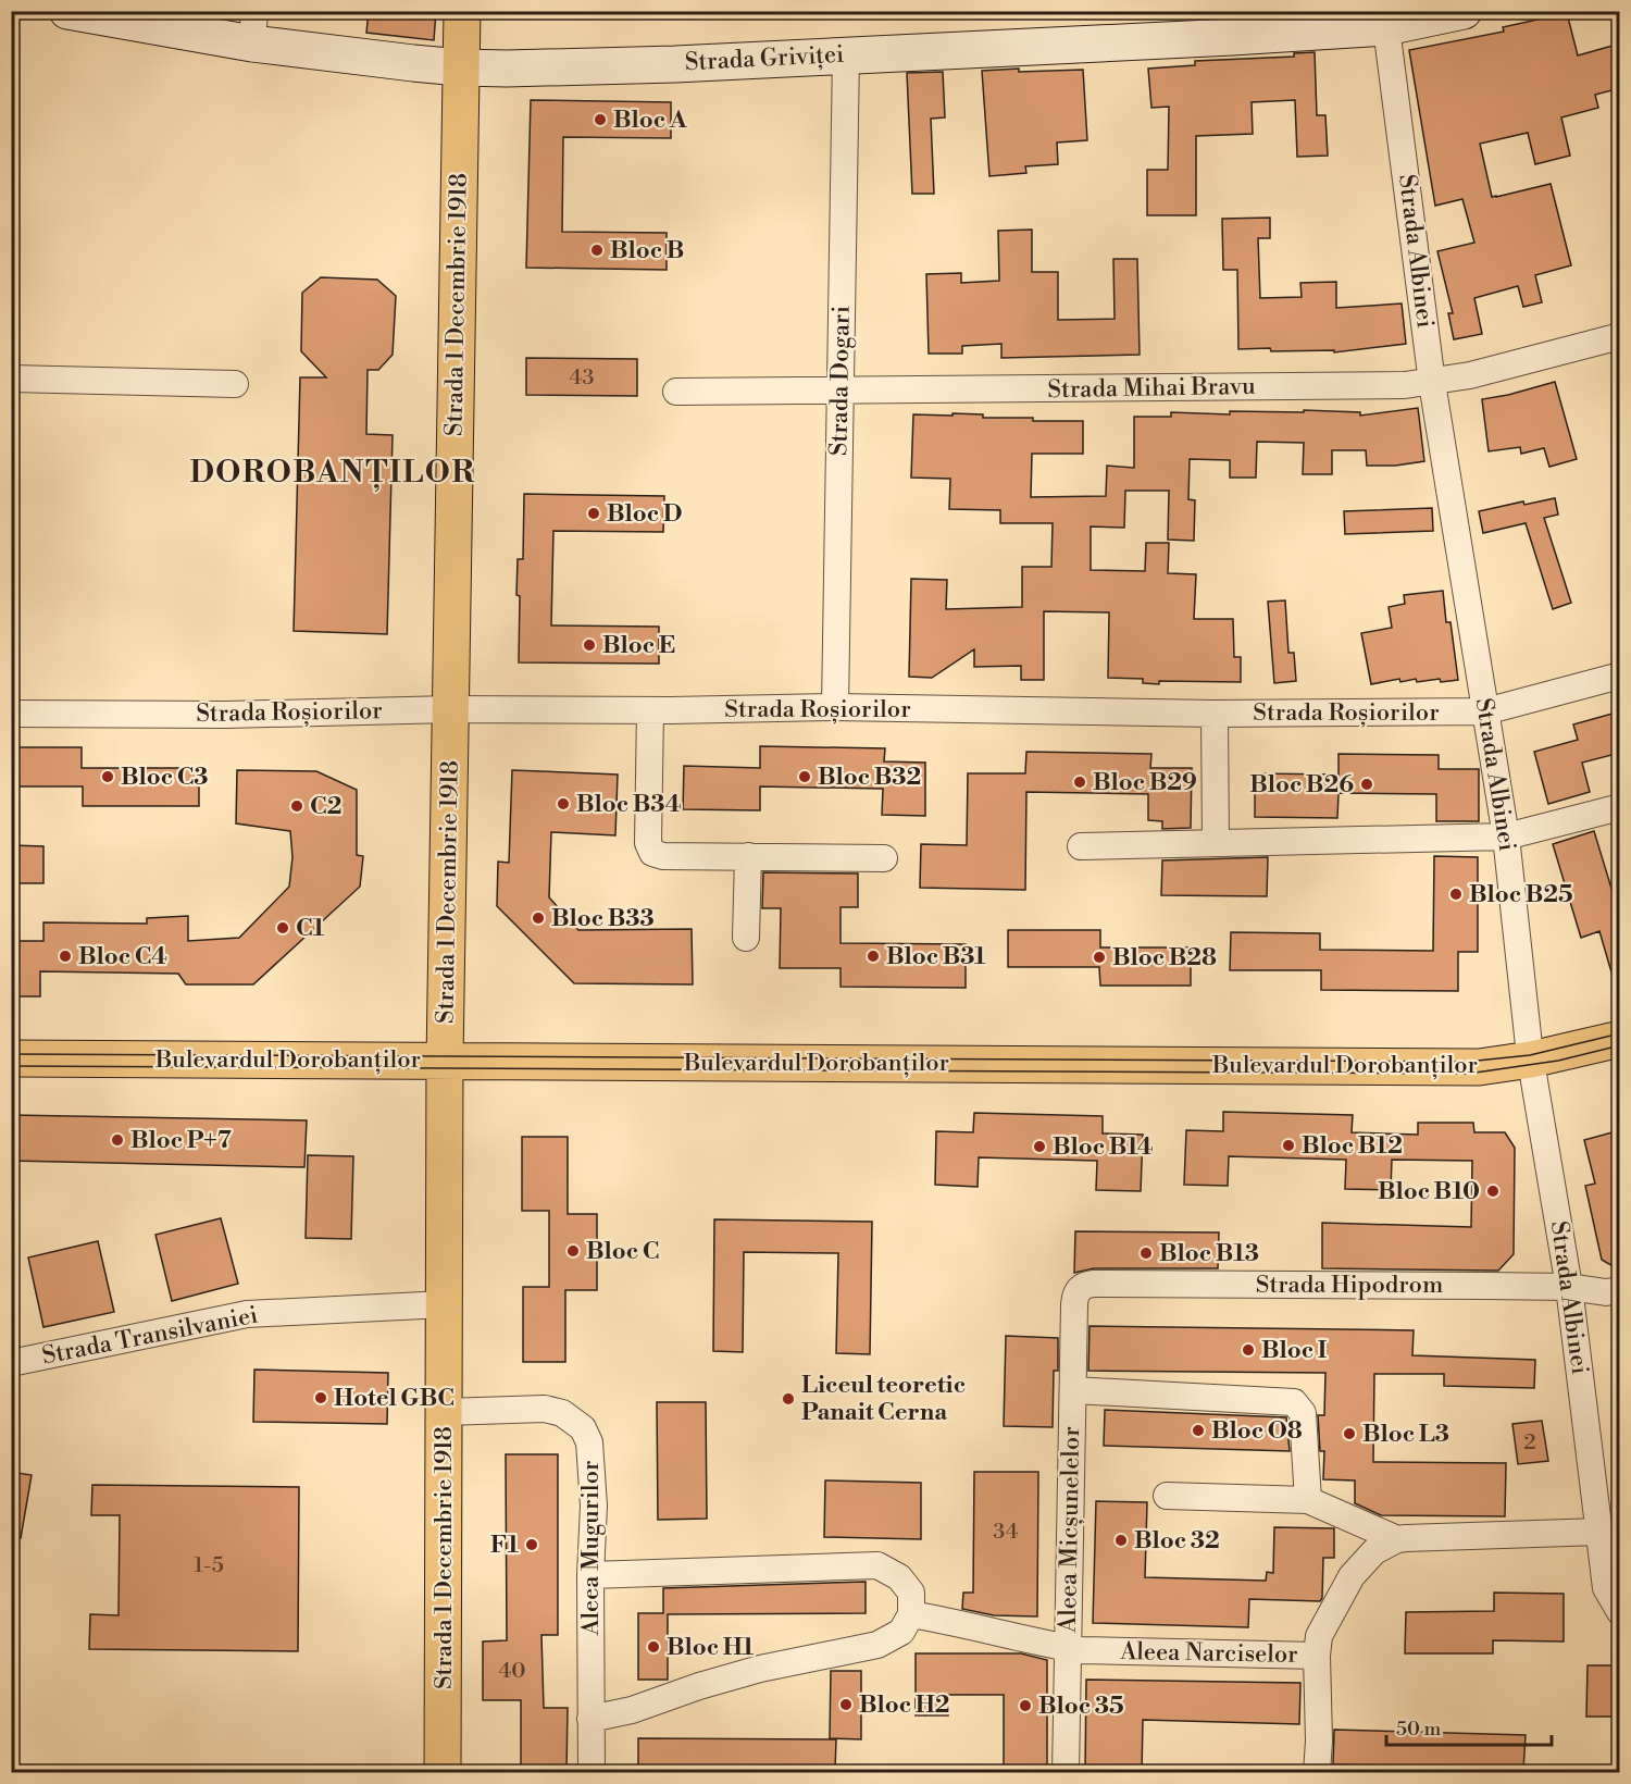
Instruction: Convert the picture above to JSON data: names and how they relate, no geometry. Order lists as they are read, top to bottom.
{
  "streets": {
    "main road": ["Strada Griviței", "Strada 1 Decembrie 1918", "Bulevardul Dorobanților"],
    "street": [
      "Strada Albinei",
      "Strada Dogari",
      "Strada Mihai Bravu",
      "Strada Roșiorilor",
      "Strada Hipodrom",
      "Strada Transilvaniei",
      "Aleea Micșunelelor",
      "Aleea Mugurilor",
      "Aleea Narciselor"
    ]
  },
  "crossings": [
    ["Strada Griviței", "Strada Albinei"],
    ["Strada Griviței", "Strada 1 Decembrie 1918"],
    ["Strada Griviței", "Strada Dogari"],
    ["Strada Albinei", "Strada Mihai Bravu"],
    ["Strada Albinei", "Strada Roșiorilor"],
    ["Strada Albinei", "Bulevardul Dorobanților"],
    ["Strada Albinei", "Strada Hipodrom"],
    ["Strada Albinei", "Aleea Narciselor"],
    ["Strada 1 Decembrie 1918", "Strada Roșiorilor"],
    ["Strada 1 Decembrie 1918", "Bulevardul Dorobanților"],
    ["Strada 1 Decembrie 1918", "Strada Transilvaniei"],
    ["Strada 1 Decembrie 1918", "Aleea Mugurilor"],
    ["Strada Dogari", "Strada Mihai Bravu"],
    ["Strada Dogari", "Strada Roșiorilor"],
    ["Strada Hipodrom", "Aleea Micșunelelor"],
    ["Aleea Micșunelelor", "Aleea Narciselor"]
  ],
  "districts": ["DOROBANȚILOR"],
  "places": [
    "Bloc A",
    "Bloc B",
    "Bloc D",
    "Bloc E",
    "Bloc C3",
    "Bloc B32",
    "Bloc B29",
    "Bloc B26",
    "Bloc B34",
    "C2",
    "Bloc B25",
    "Bloc B33",
    "C1",
    "Bloc C4",
    "Bloc B31",
    "Bloc B28",
    "Bloc P+7",
    "Bloc B12",
    "Bloc B14",
    "Bloc B10",
    "Bloc C",
    "Bloc B13",
    "Bloc I",
    "Hotel GBC",
    "Liceul teoretic Panait Cerna",
    "Bloc O8",
    "Bloc L3",
    "Bloc 32",
    "F1",
    "Bloc H1",
    "Bloc H2",
    "Bloc 35"
  ],
  "house_numbers": [
    "43",
    "2",
    "34",
    "1-5",
    "40"
  ],
  "scale_bar": "50 m"
}
